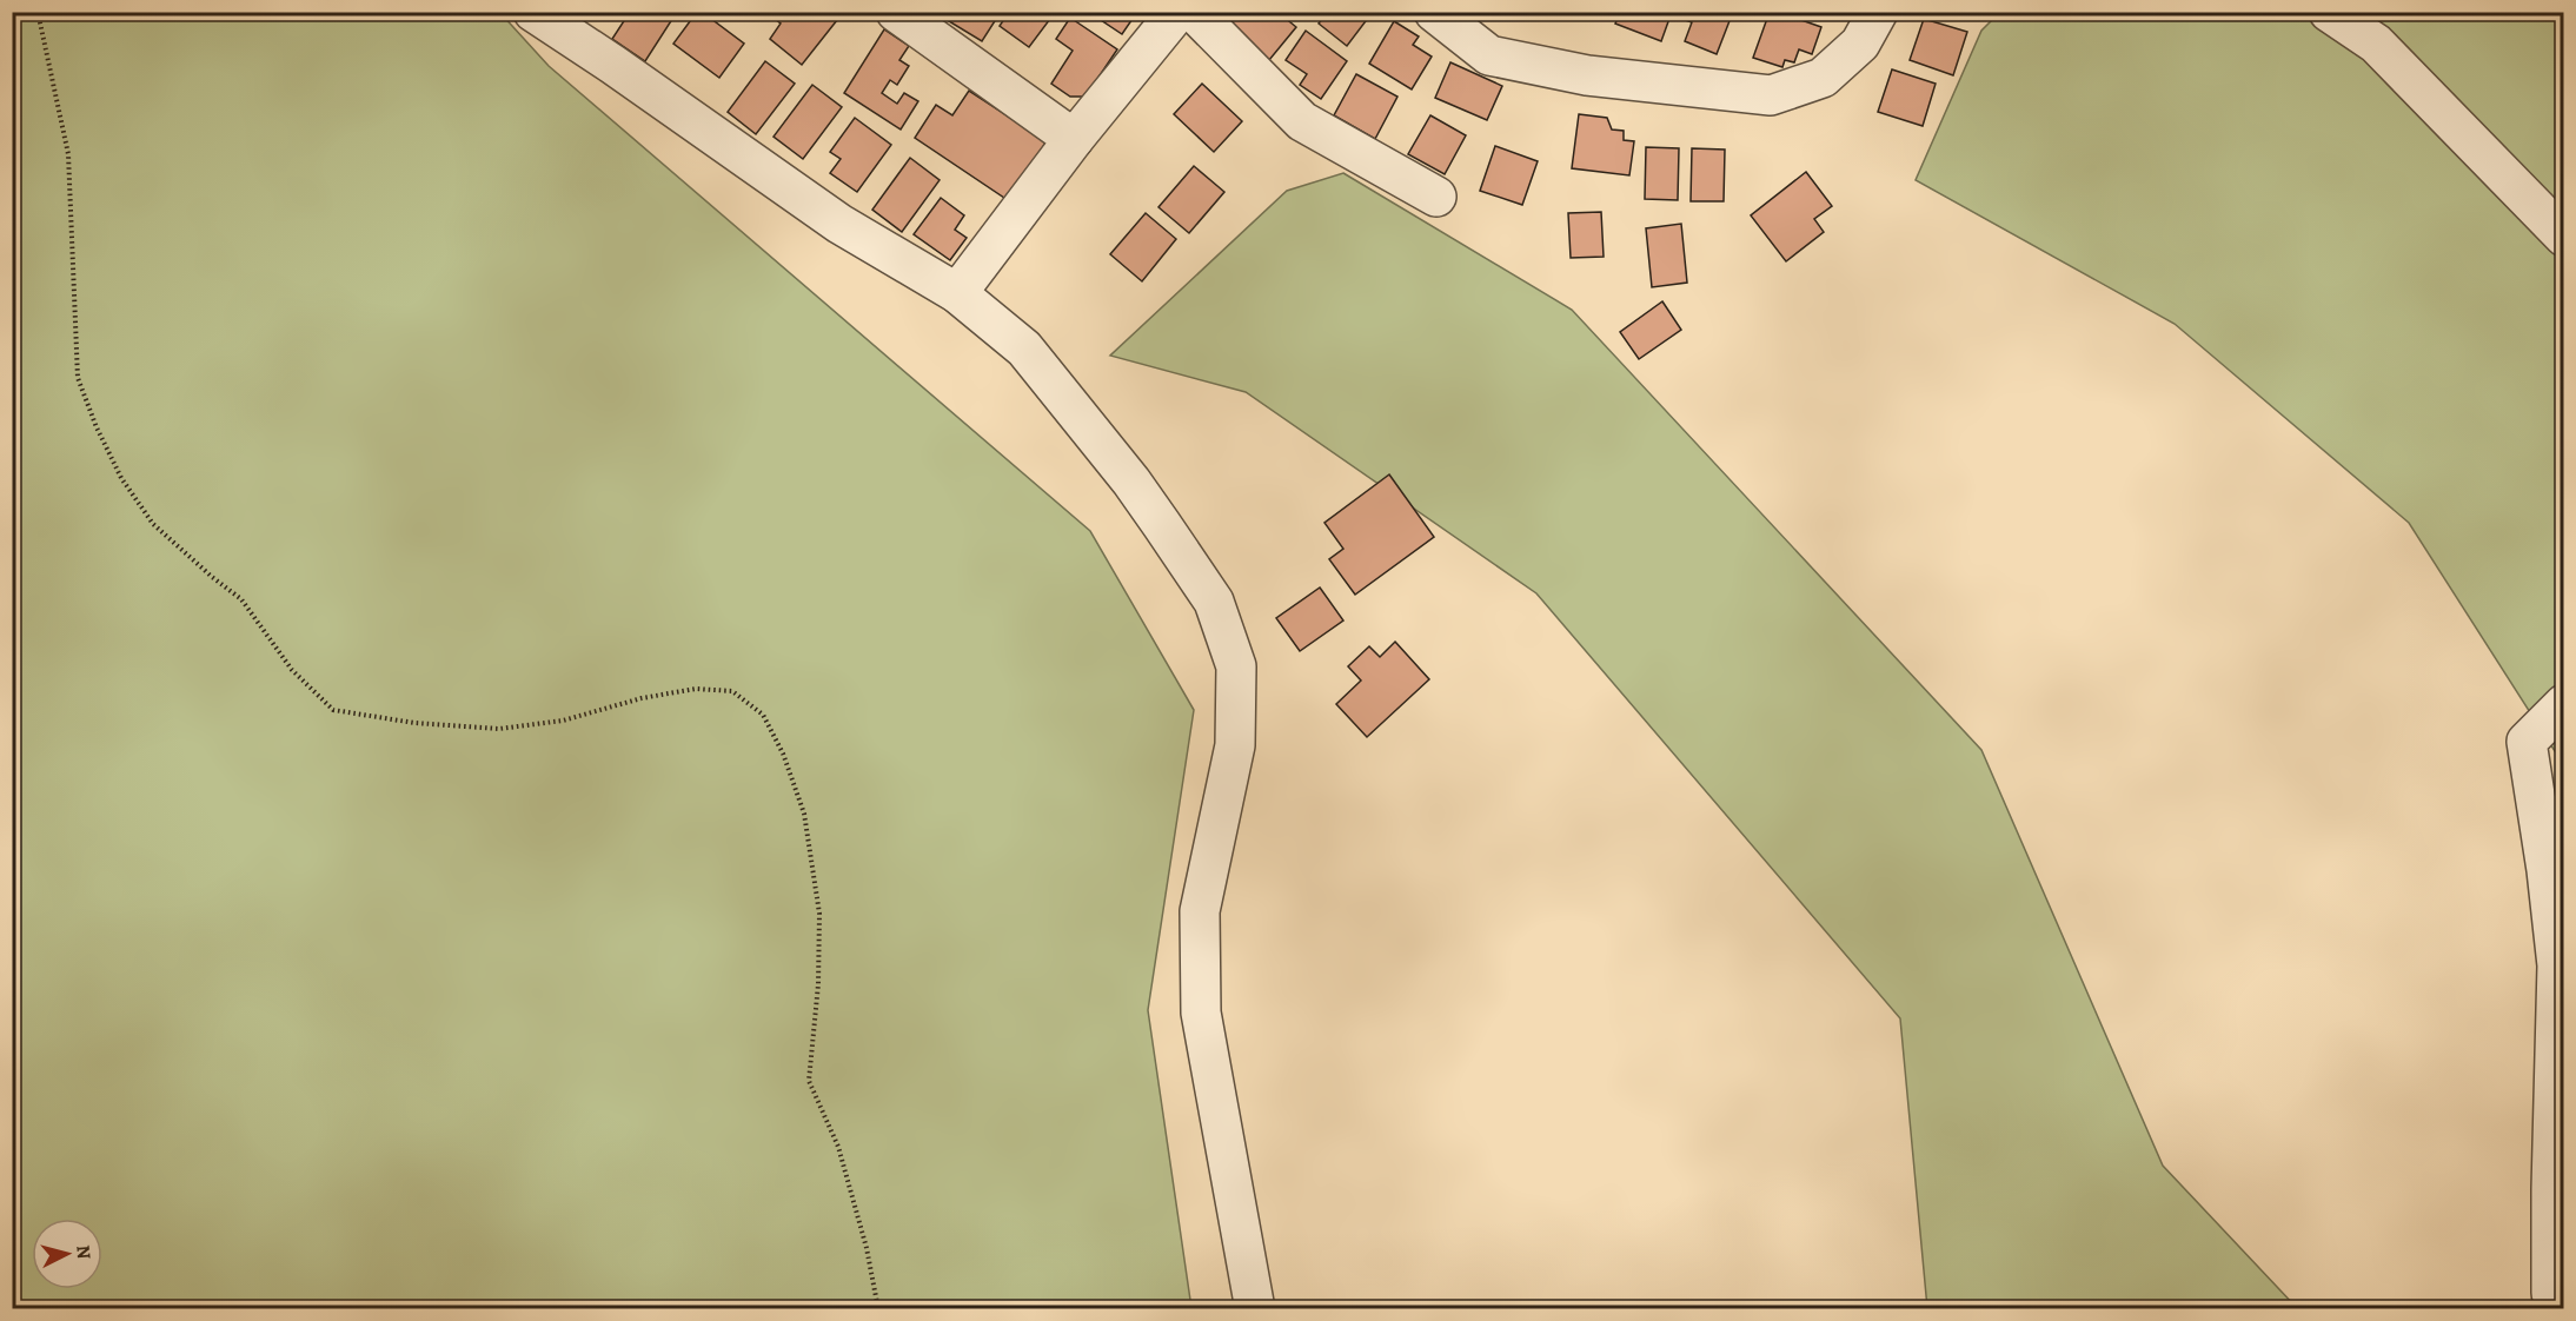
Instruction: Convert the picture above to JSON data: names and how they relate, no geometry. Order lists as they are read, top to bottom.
{
  "north": "right"
}
